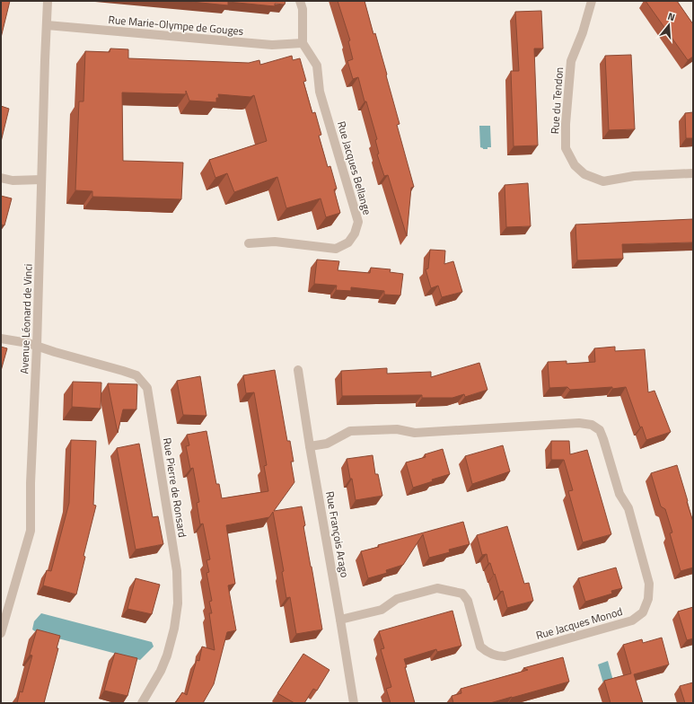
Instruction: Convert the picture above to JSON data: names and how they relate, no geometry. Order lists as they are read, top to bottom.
{
  "streets": {
    "street": [
      "Rue Marie-Olympe de Gouges",
      "Rue du Tendon",
      "Rue Jacques Bellange",
      "Avenue Léonard de Vinci",
      "Rue Pierre de Ronsard",
      "Rue François Arago",
      "Rue Jacques Monod"
    ]
  },
  "crossings": [
    ["Rue Marie-Olympe de Gouges", "Rue Jacques Bellange"],
    ["Rue Marie-Olympe de Gouges", "Avenue Léonard de Vinci"],
    ["Avenue Léonard de Vinci", "Rue Pierre de Ronsard"],
    ["Rue François Arago", "Rue Jacques Monod"]
  ],
  "north": "top"
}
